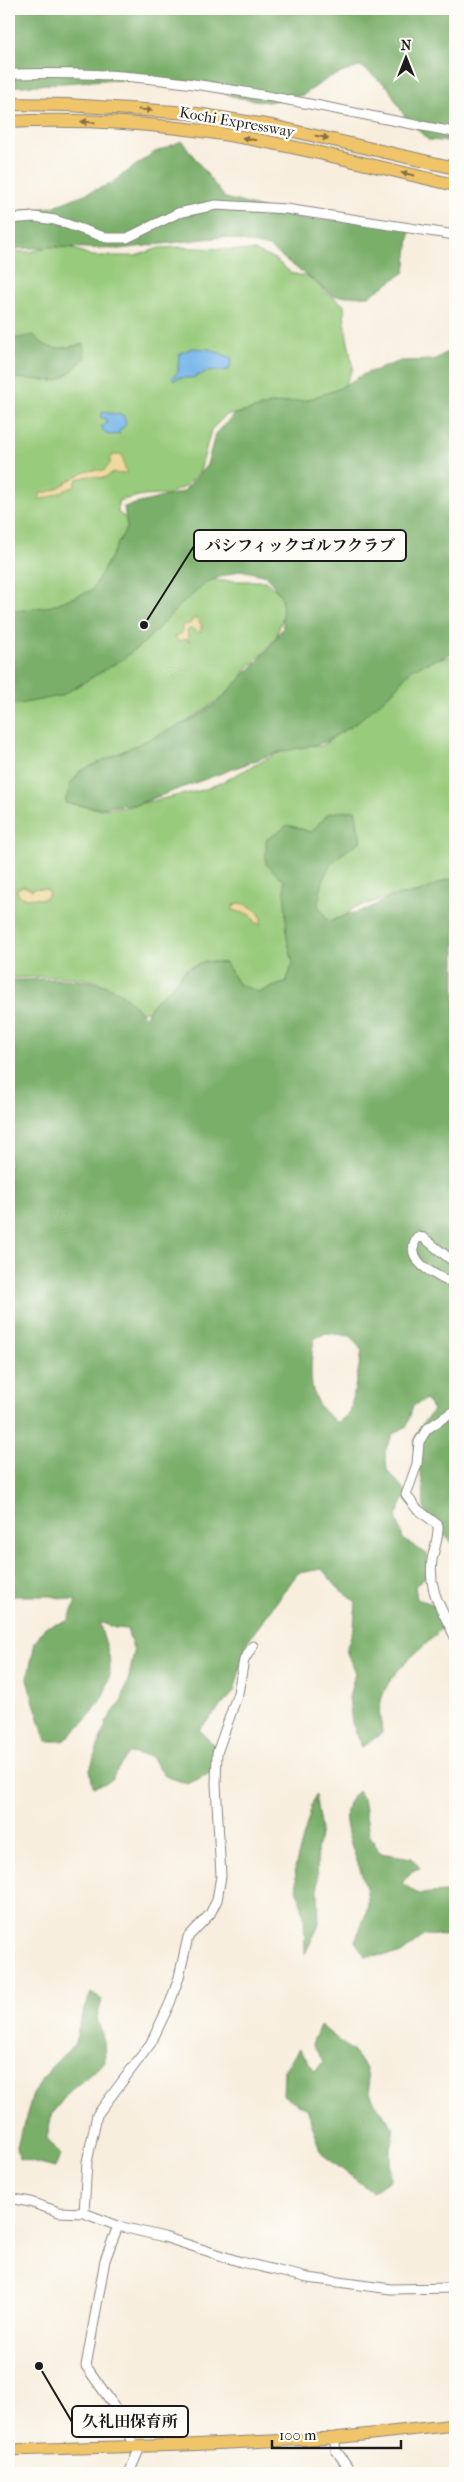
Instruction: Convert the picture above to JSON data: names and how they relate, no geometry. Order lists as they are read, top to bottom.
{
  "streets": {
    "highway": ["Kochi Expressway"]
  },
  "places": ["パシフィックゴルフクラブ", "久礼田保育所"],
  "scale_bar": "100 m",
  "north": "top"
}
